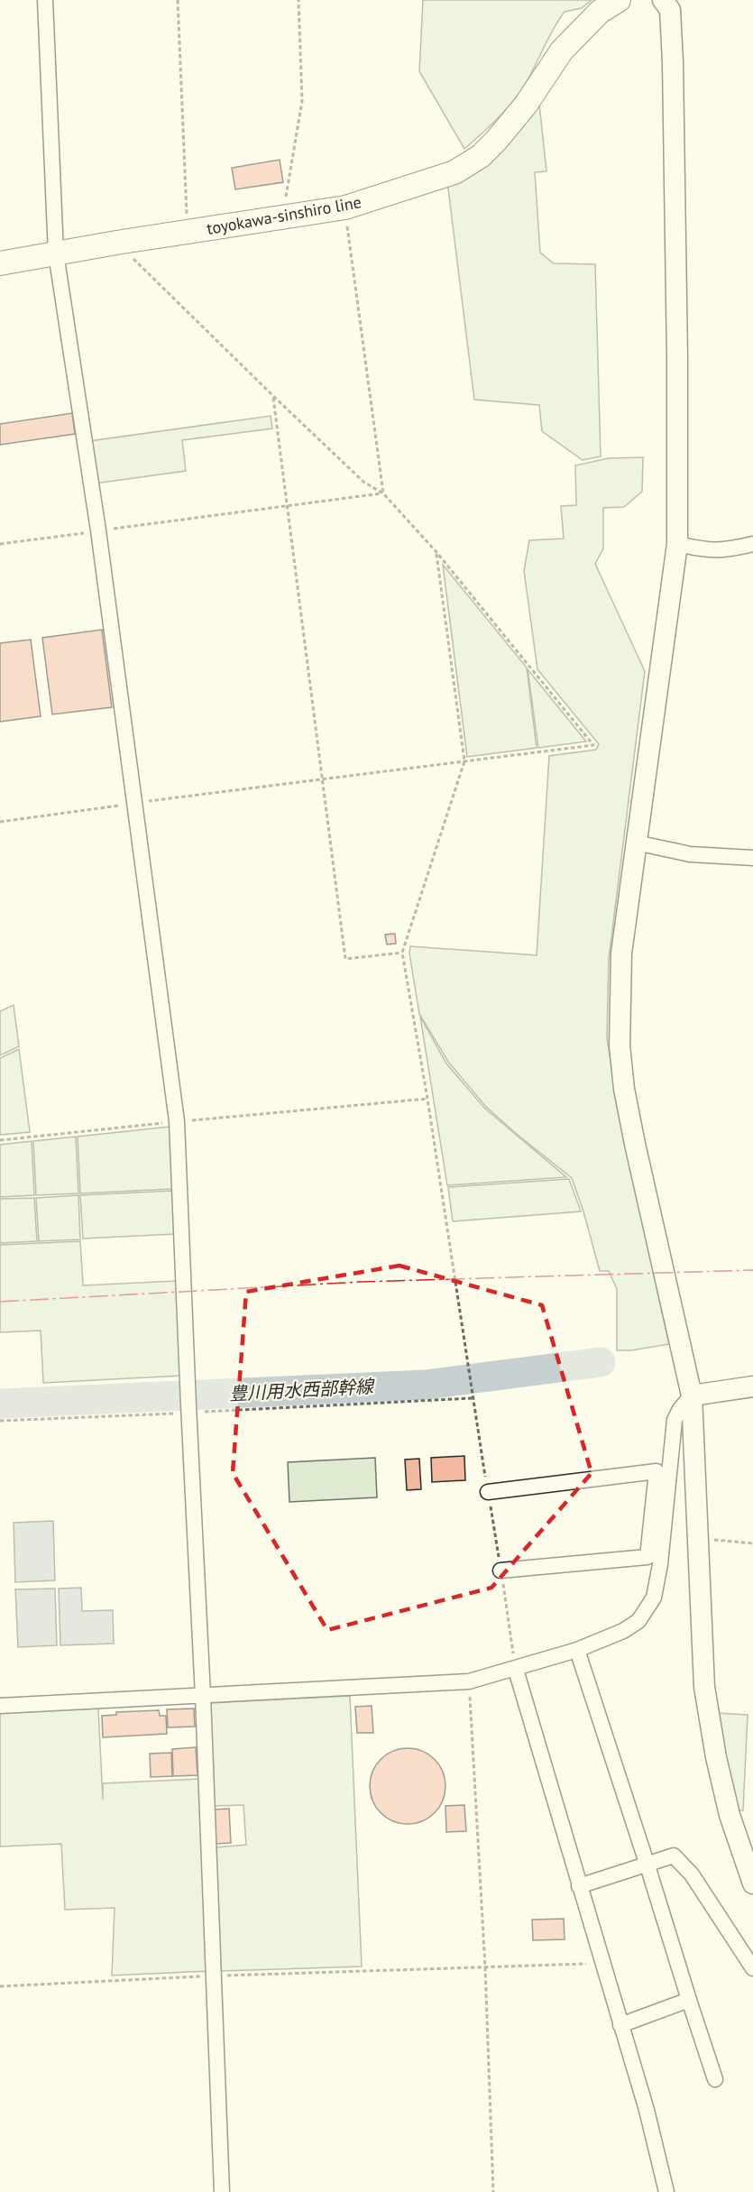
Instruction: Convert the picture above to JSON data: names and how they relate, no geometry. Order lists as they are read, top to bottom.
{
  "streets": {
    "main road": ["toyokawa-sinshiro line"]
  },
  "water": ["豊川用水西部幹線"]
}
